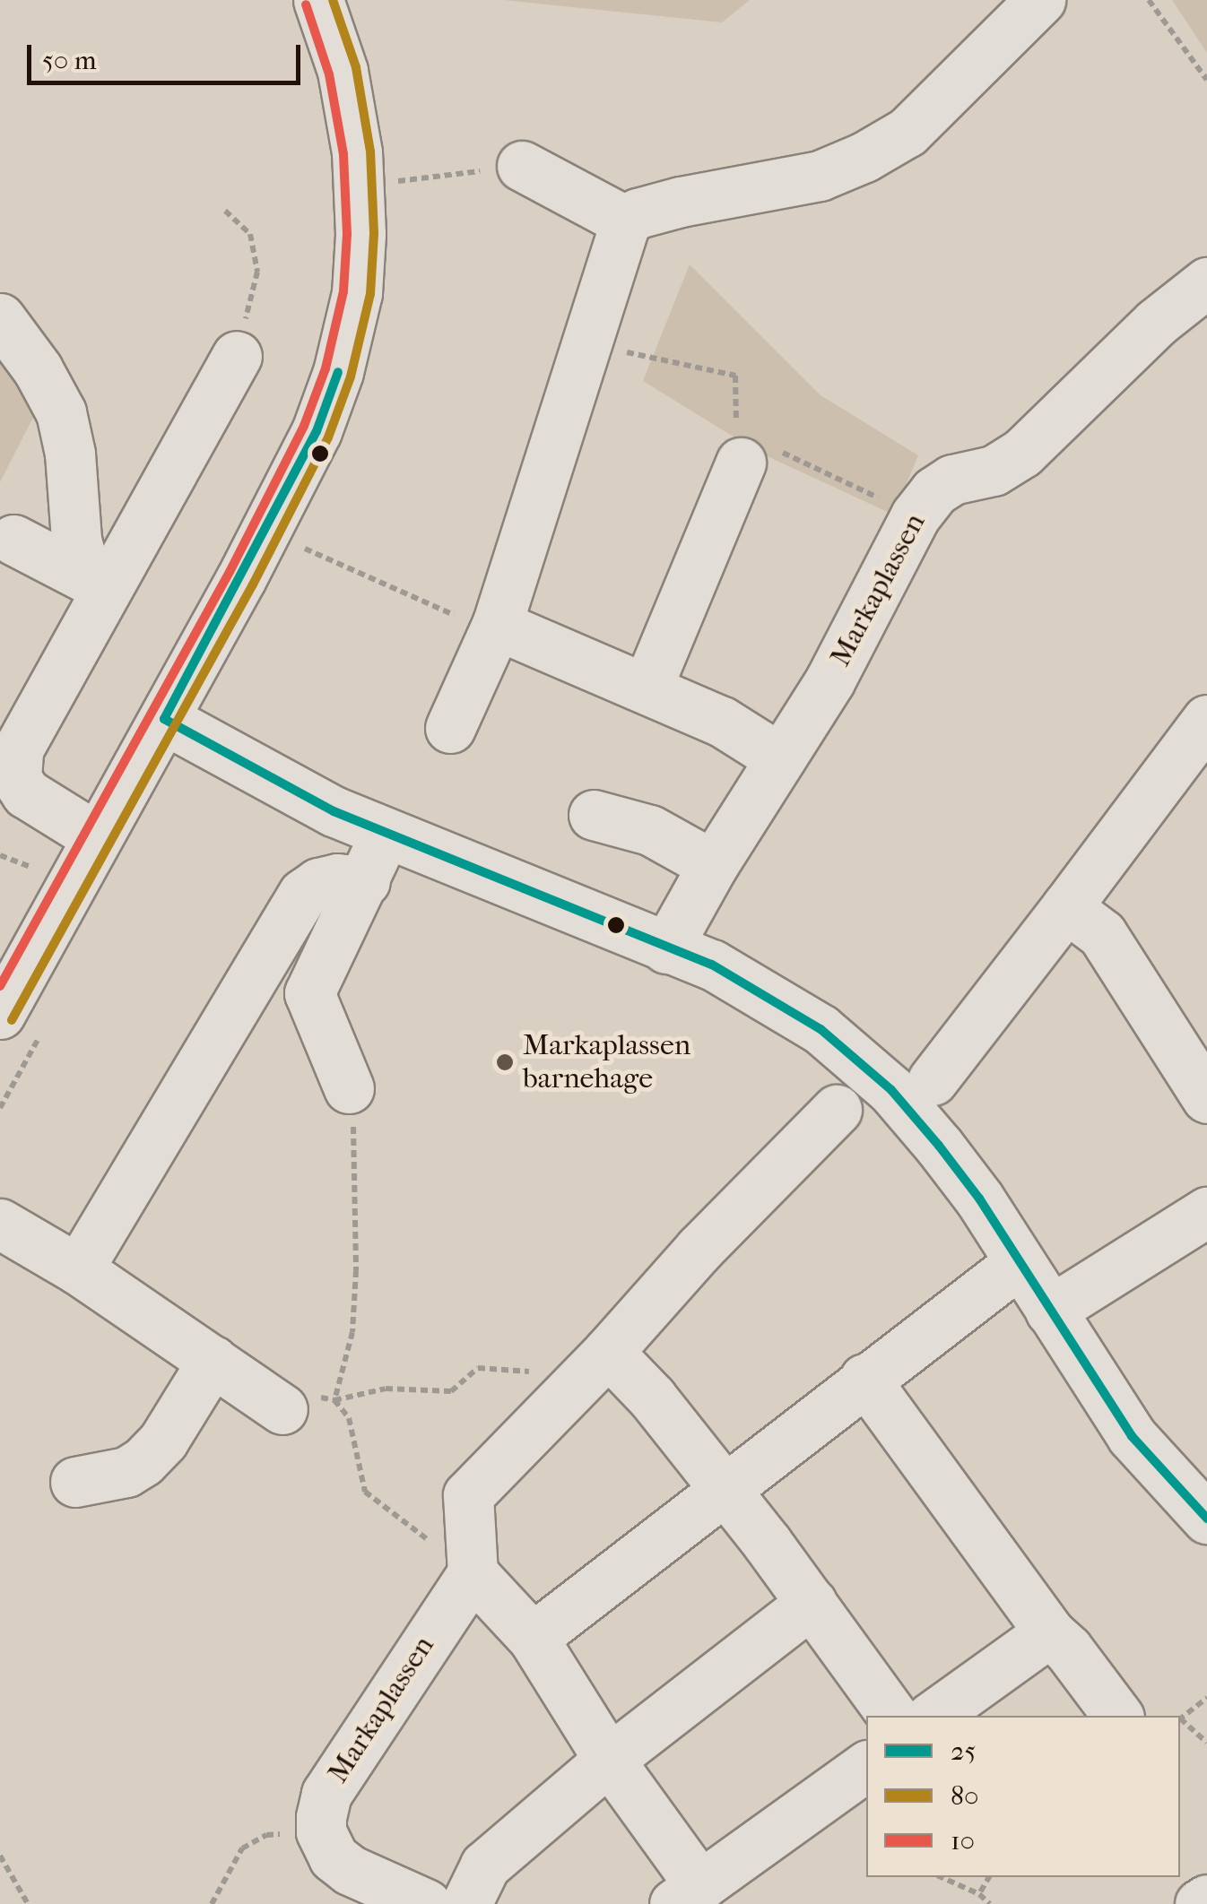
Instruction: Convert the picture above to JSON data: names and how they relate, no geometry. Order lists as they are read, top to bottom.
{
  "streets": {
    "street": ["Markaplassen"]
  },
  "places": ["Markaplassen barnehage"],
  "lines": ["transit line 80", "transit line 10", "transit line 25"],
  "legend": ["25", "80", "10"],
  "scale_bar": "50 m"
}
